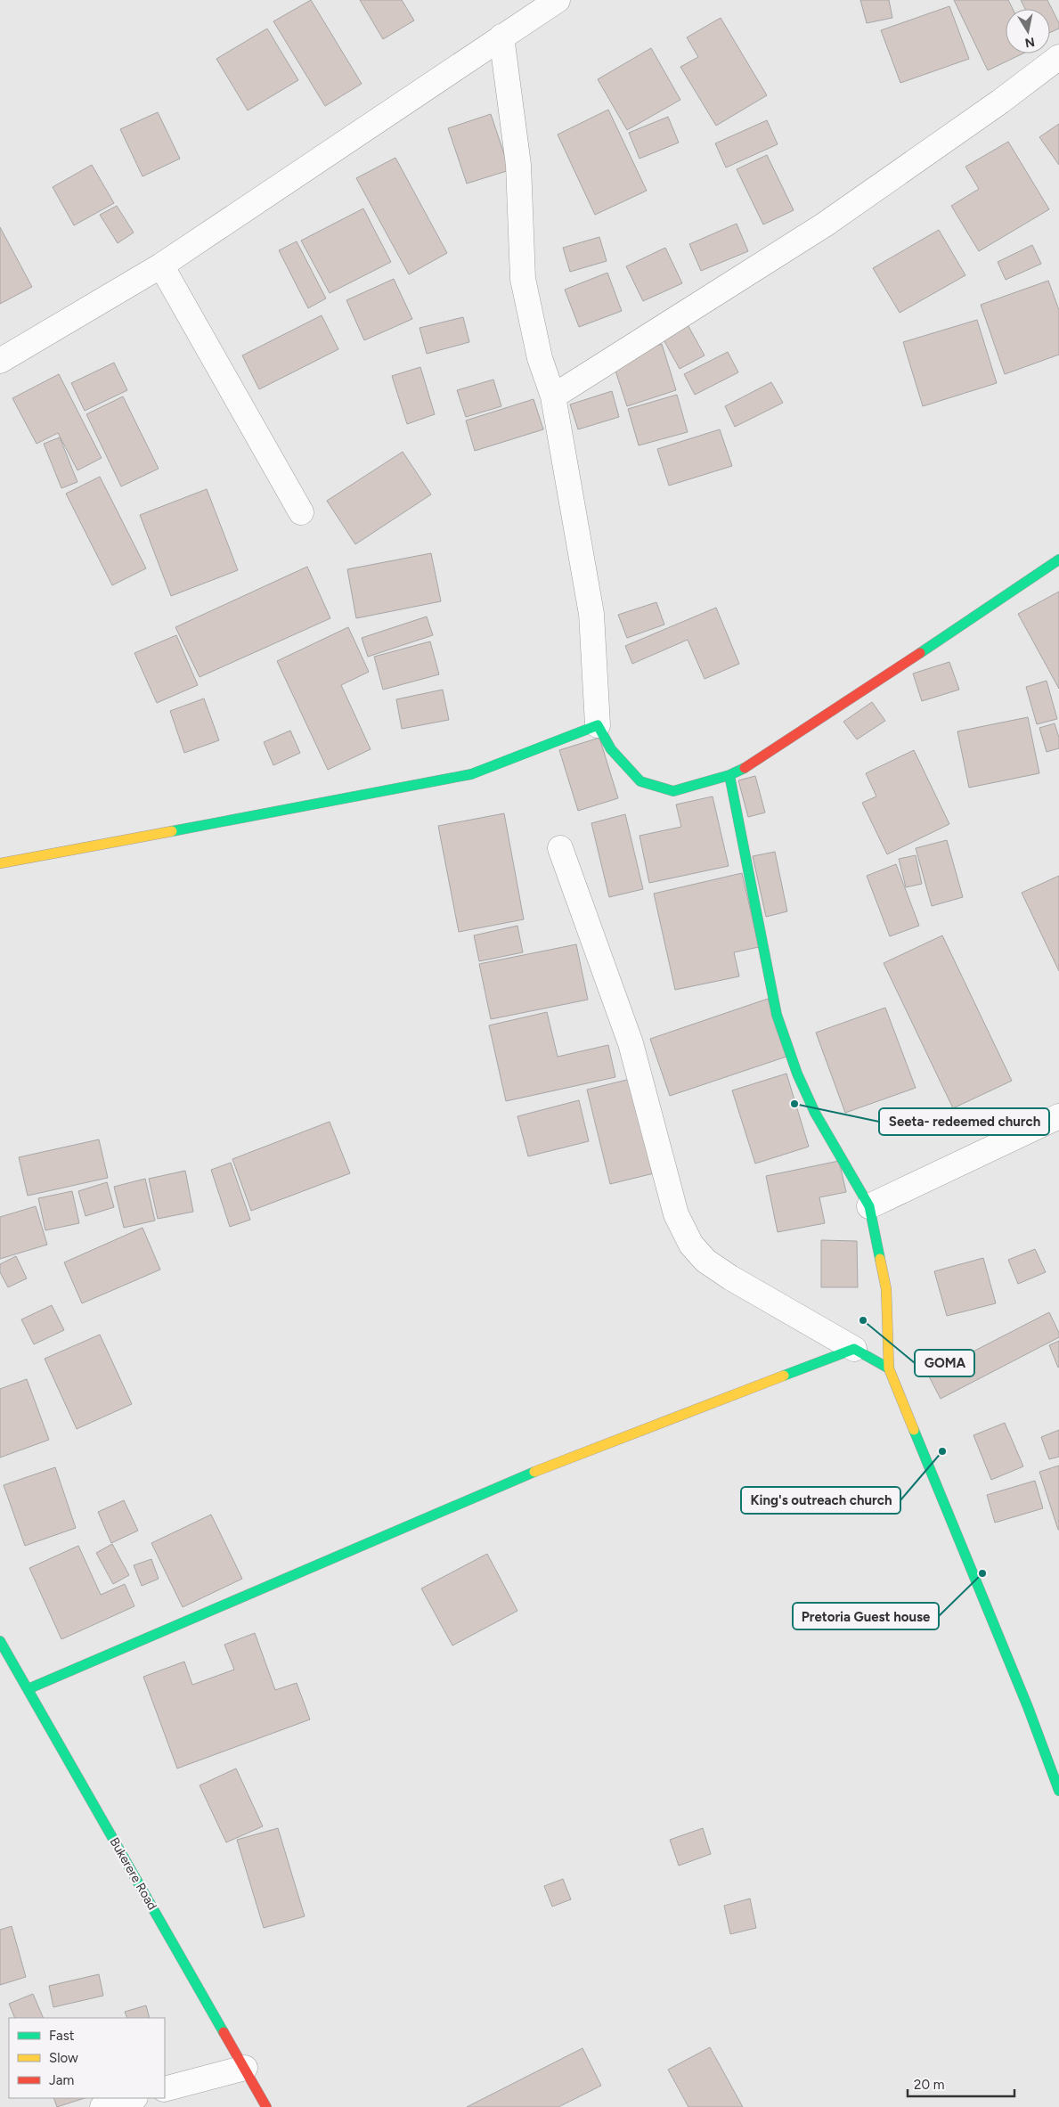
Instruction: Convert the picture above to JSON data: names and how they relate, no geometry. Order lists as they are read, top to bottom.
{
  "streets": {
    "street": ["Bukerere Road"]
  },
  "places": [
    "Seeta- redeemed church",
    "GOMA",
    "King's outreach church",
    "Pretoria Guest house"
  ],
  "legend": ["Fast", "Slow", "Jam"],
  "scale_bar": "20 m",
  "north": "bottom"
}
